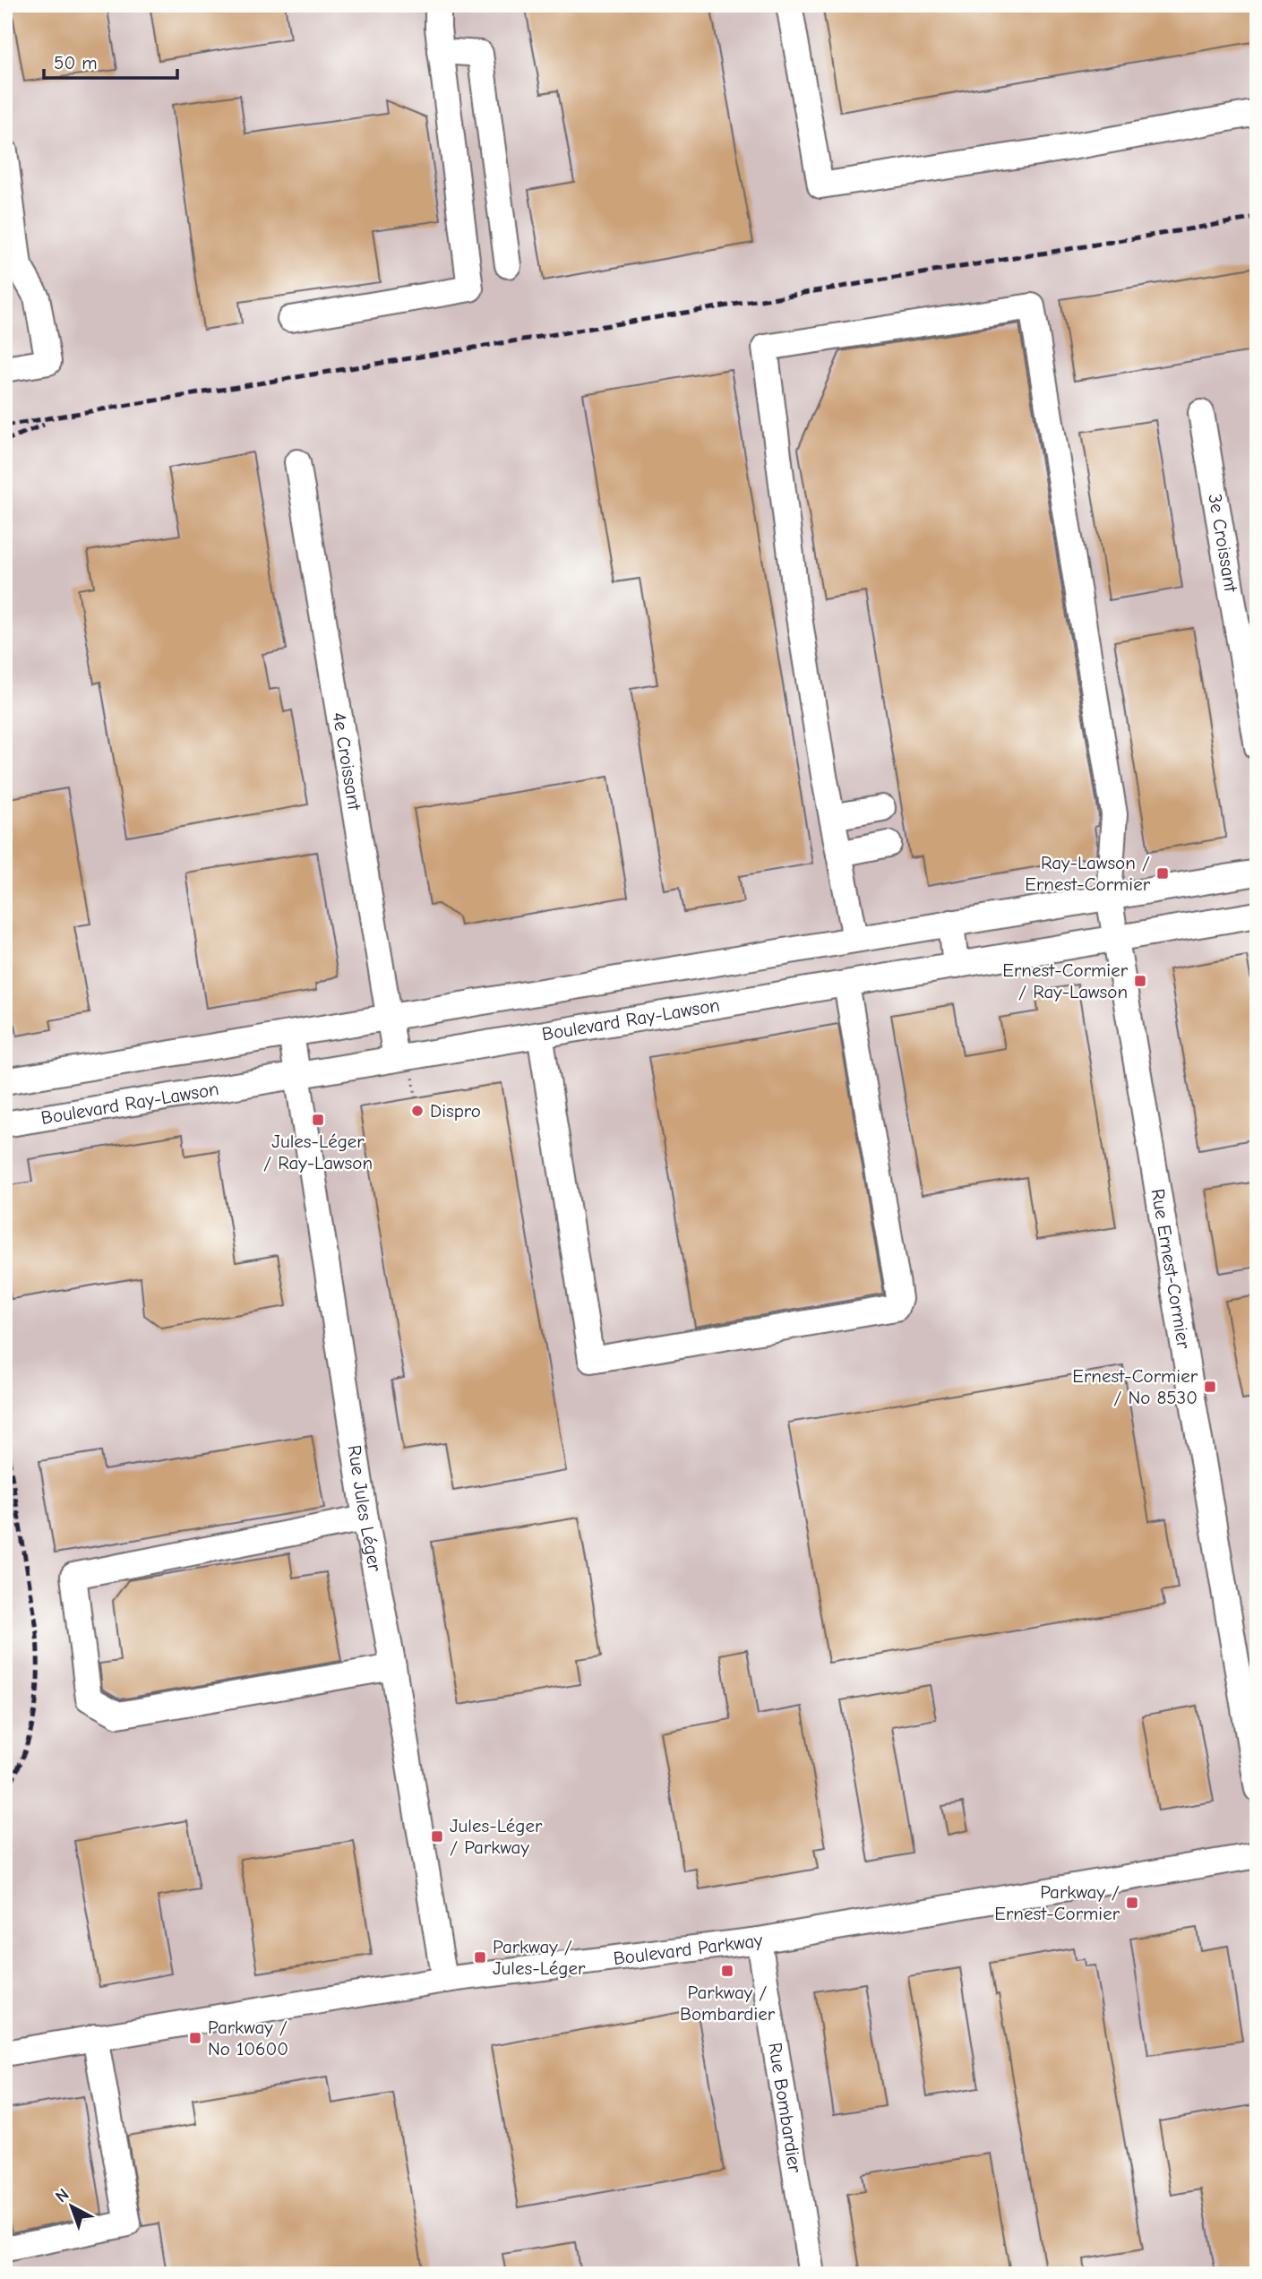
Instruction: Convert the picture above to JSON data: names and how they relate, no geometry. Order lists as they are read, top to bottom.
{
  "streets": {
    "street": [
      "3e Croissant",
      "4e Croissant",
      "Boulevard Ray-Lawson",
      "Rue Ernest-Cormier",
      "Rue Jules Léger",
      "Boulevard Parkway",
      "Rue Bombardier"
    ]
  },
  "crossings": [
    ["4e Croissant", "Boulevard Ray-Lawson"],
    ["Boulevard Ray-Lawson", "Rue Ernest-Cormier"],
    ["Boulevard Ray-Lawson", "Rue Jules Léger"],
    ["Rue Jules Léger", "Boulevard Parkway"],
    ["Boulevard Parkway", "Rue Bombardier"]
  ],
  "places": {
    "transit": [
      "Ray-Lawson / Ernest-Cormier",
      "Ernest-Cormier / Ray-Lawson",
      "Jules-Léger / Ray-Lawson",
      "Ernest-Cormier / No 8530",
      "Jules-Léger / Parkway",
      "Parkway / Ernest-Cormier",
      "Parkway / Jules-Léger",
      "Parkway / Bombardier",
      "Parkway / No 10600"
    ],
    "other": ["Dispro"]
  },
  "scale_bar": "50 m",
  "north": "top left"
}
